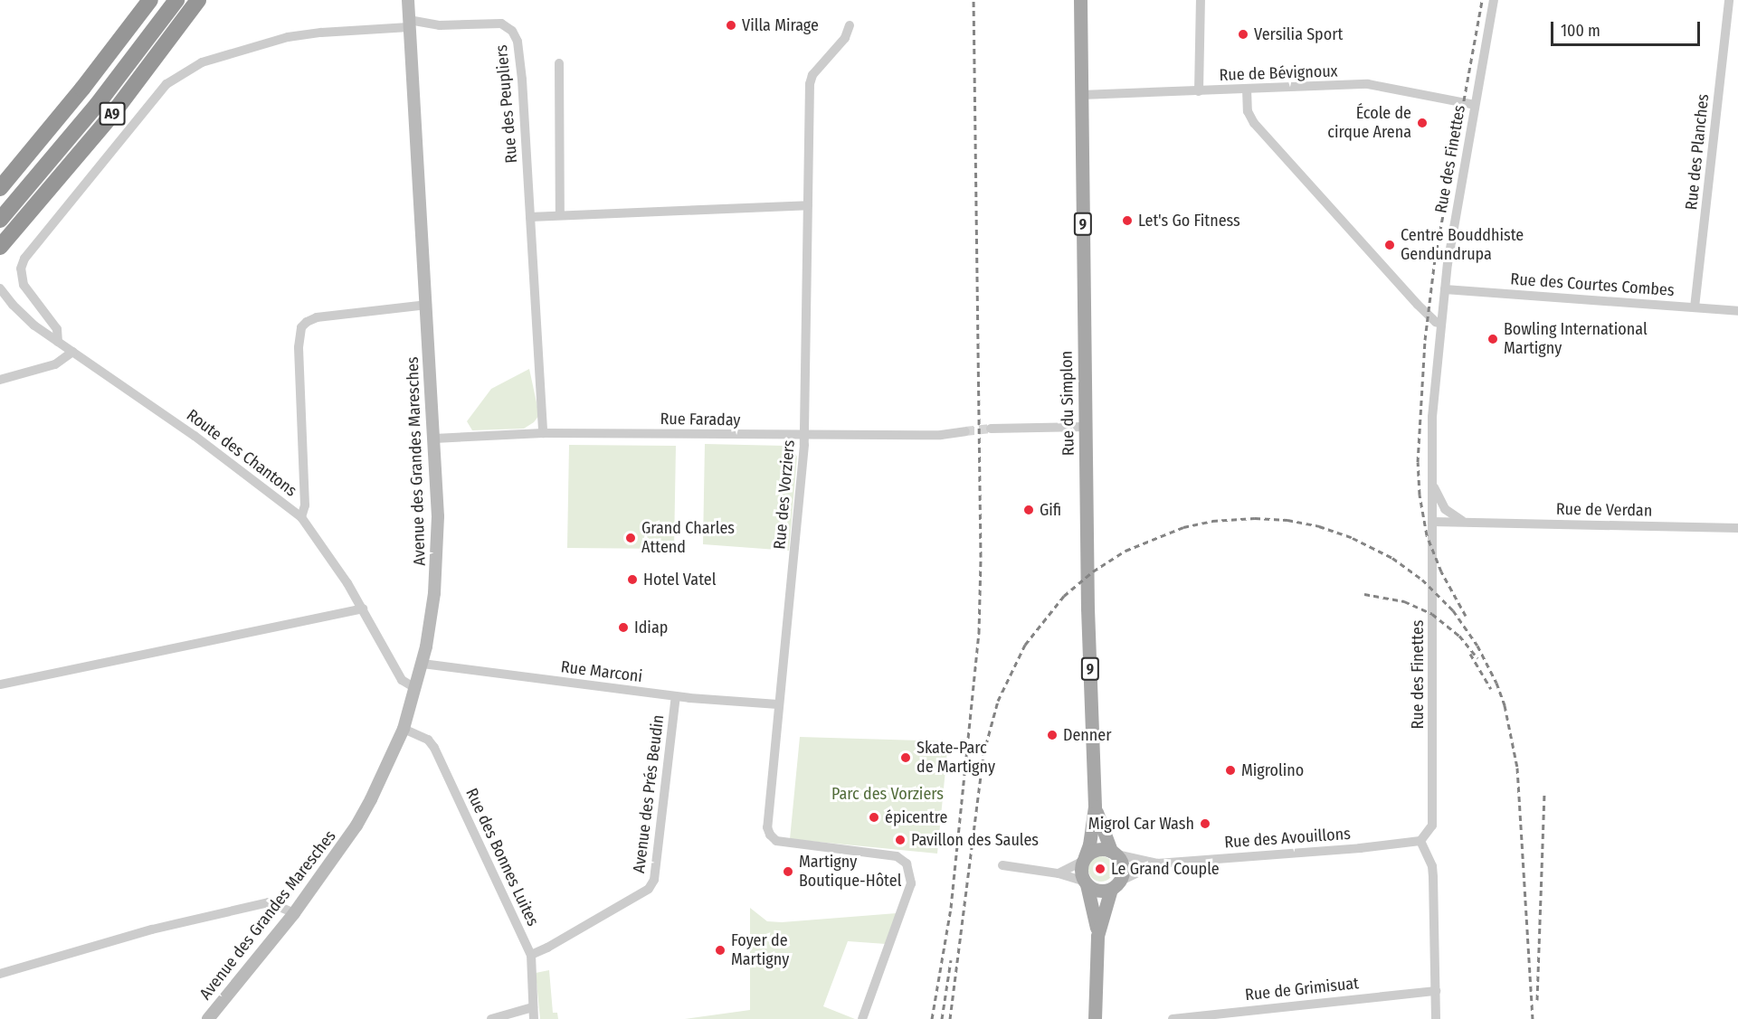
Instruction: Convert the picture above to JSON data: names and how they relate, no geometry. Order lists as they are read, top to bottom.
{
  "streets": {
    "highway": ["A9"],
    "main road": ["9", "Rue du Simplon", "Avenue des Grandes Maresches"],
    "street": [
      "Rue de Bévignoux",
      "Rue des Peupliers",
      "Rue des Planches",
      "Rue des Finettes",
      "Rue des Courtes Combes",
      "Rue Faraday",
      "Route des Chantons",
      "Rue des Vorziers",
      "Rue de Verdan",
      "Rue Marconi",
      "Avenue des Prés Beudin",
      "Rue des Avouillons",
      "Rue des Bonnes Luites",
      "Rue de Grimisuat"
    ]
  },
  "crossings": [
    ["Rue de Bévignoux", "Rue des Finettes"],
    ["Rue de Bévignoux", "Rue du Simplon"],
    ["Rue des Peupliers", "Rue Faraday"],
    ["Rue des Peupliers", "Route des Chantons"],
    ["Rue des Peupliers", "Avenue des Grandes Maresches"],
    ["Rue des Planches", "Rue des Courtes Combes"],
    ["Rue des Finettes", "Rue des Courtes Combes"],
    ["Rue des Finettes", "Rue de Verdan"],
    ["Rue des Finettes", "Rue des Avouillons"],
    ["9", "Rue du Simplon"],
    ["9", "Rue des Avouillons"],
    ["Rue du Simplon", "Rue des Avouillons"],
    ["Rue Faraday", "Avenue des Grandes Maresches"],
    ["Rue Faraday", "Rue des Vorziers"],
    ["Route des Chantons", "Avenue des Grandes Maresches"],
    ["Avenue des Grandes Maresches", "Rue Marconi"],
    ["Avenue des Grandes Maresches", "Rue des Bonnes Luites"],
    ["Rue des Vorziers", "Rue Marconi"],
    ["Rue Marconi", "Avenue des Prés Beudin"],
    ["Avenue des Prés Beudin", "Rue des Bonnes Luites"]
  ],
  "parks": ["Parc des Vorziers"],
  "places": [
    "Villa Mirage",
    "Versilia Sport",
    "École de cirque Arena",
    "Let's Go Fitness",
    "Centre Bouddhiste Gendundrupa",
    "Bowling International Martigny",
    "Gifi",
    "Grand Charles Attend",
    "Hotel Vatel",
    "Idiap",
    "Denner",
    "Skate-Parc de Martigny",
    "Migrolino",
    "épicentre",
    "Migrol Car Wash",
    "Pavillon des Saules",
    "Le Grand Couple",
    "Martigny Boutique-Hôtel",
    "Foyer de Martigny"
  ],
  "scale_bar": "100 m"
}
